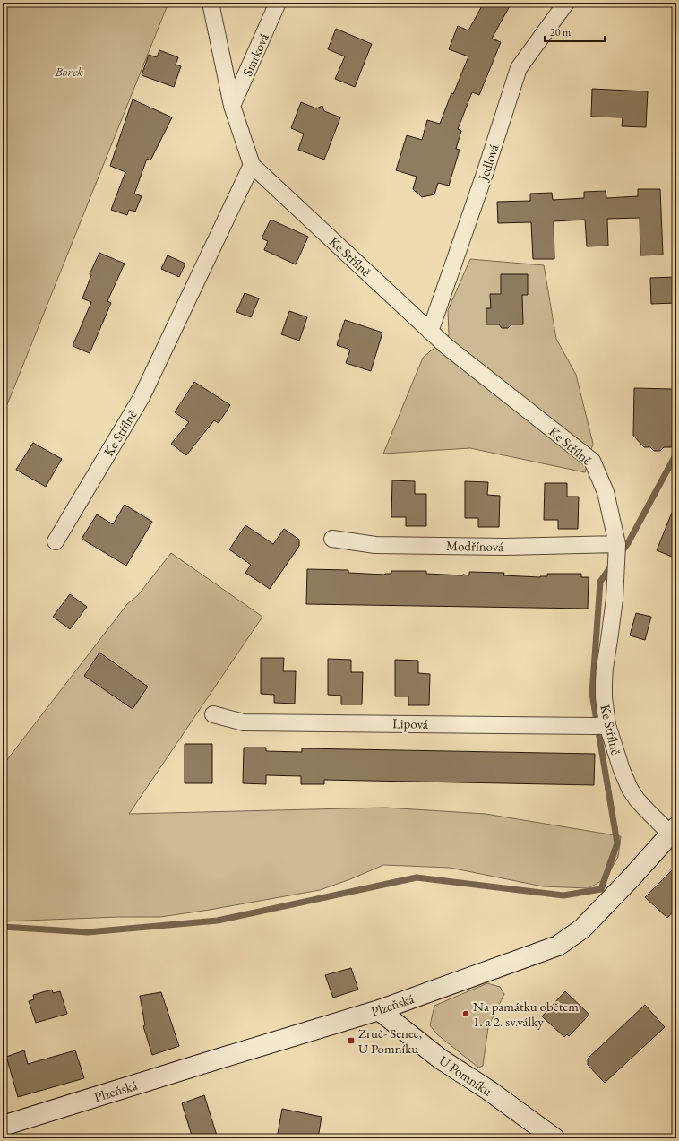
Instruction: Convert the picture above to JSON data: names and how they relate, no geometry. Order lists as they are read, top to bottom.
{
  "streets": {
    "main road": ["Plzeňská", "U Pomníku"],
    "street": [
      "Smrková",
      "Jedlová",
      "Ke Střílně",
      "Modřínová",
      "Lipová"
    ]
  },
  "crossings": [
    ["Smrková", "Ke Střílně"],
    ["Jedlová", "Ke Střílně"],
    ["Ke Střílně", "Modřínová"],
    ["Ke Střílně", "Lipová"],
    ["Ke Střílně", "Plzeňská"],
    ["Plzeňská", "U Pomníku"]
  ],
  "parks": ["Borek"],
  "places": {
    "other": ["Na památku obětem 1. a 2. sv.války"],
    "transit": ["Zruč- Senec, U Pomníku"]
  },
  "scale_bar": "20 m"
}
